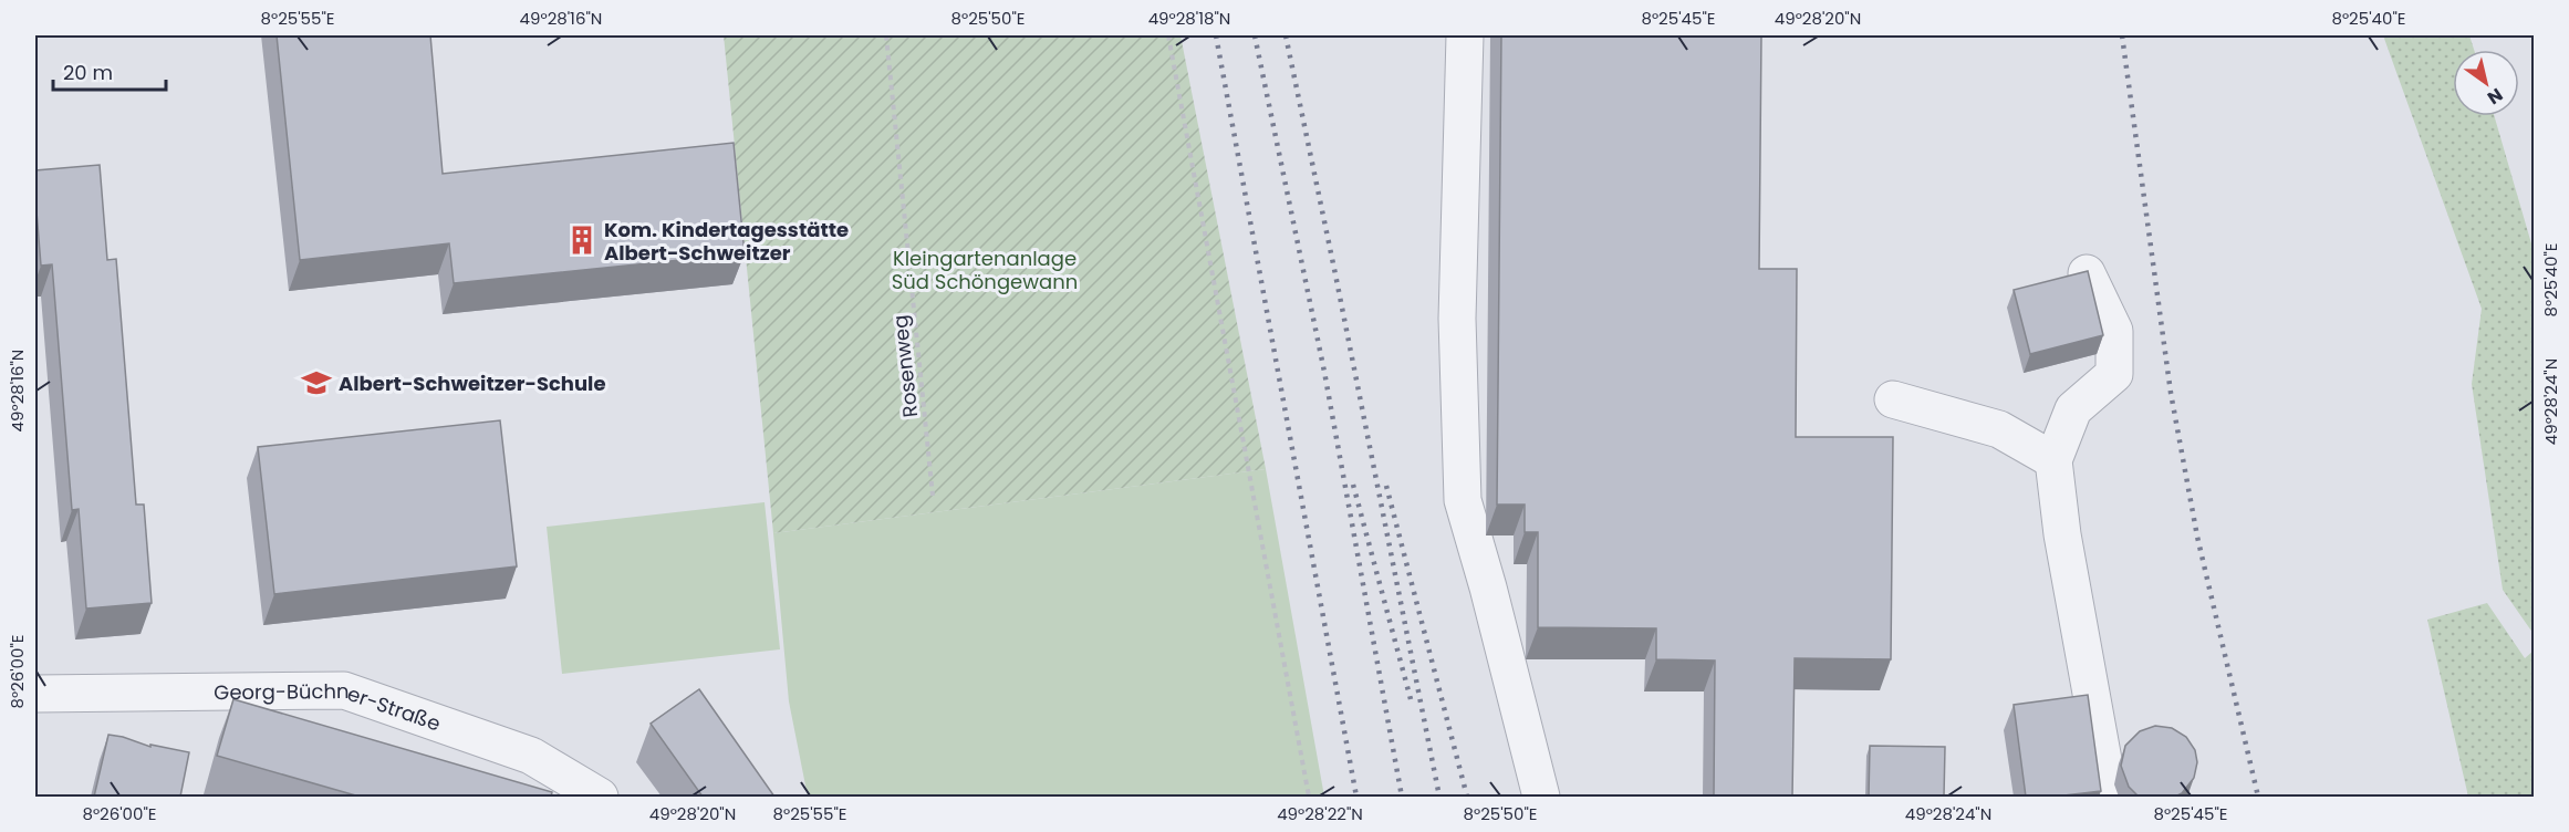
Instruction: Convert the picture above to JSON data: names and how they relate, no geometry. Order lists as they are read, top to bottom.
{
  "streets": {
    "street": ["Georg-Büchner-Straße"],
    "path": ["Rosenweg"]
  },
  "parks": ["Kleingartenanlage Süd Schöngewann"],
  "places": {
    "building": ["Kom. Kindertagesstätte Albert-Schweitzer"],
    "school or university": ["Albert-Schweitzer-Schule"]
  },
  "scale_bar": "20 m",
  "north": "bottom right",
  "coordinates": [
    "8°25'55\"E",
    "49°28'16\"N",
    "8°25'50\"E",
    "49°28'18\"N",
    "8°25'45\"E",
    "49°28'20\"N",
    "8°25'40\"E",
    "49°28'24\"N",
    "8°26'00\"E",
    "49°28'22\"N"
  ]
}
